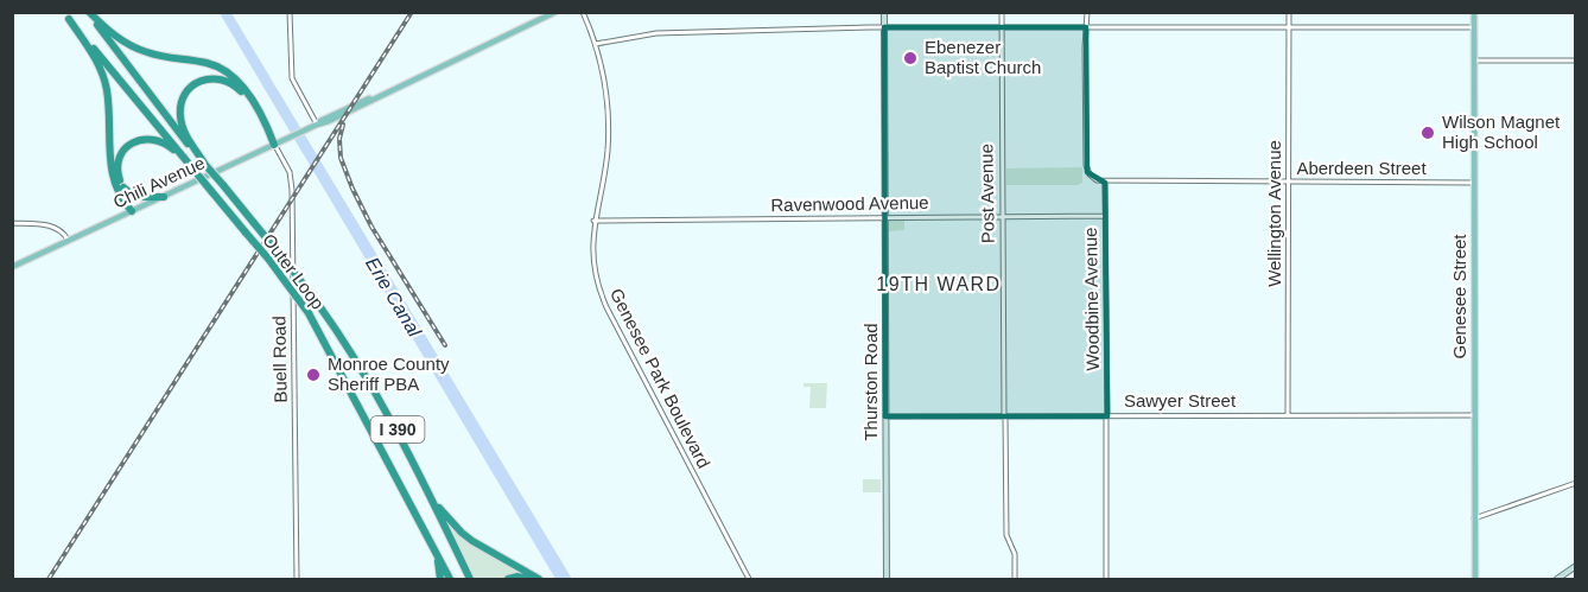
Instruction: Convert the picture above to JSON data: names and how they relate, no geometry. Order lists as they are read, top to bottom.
{
  "streets": {
    "highway": ["Outer Loop", "I 390"],
    "main road": ["Chili Avenue", "Genesee Street", "Thurston Road"],
    "street": [
      "Aberdeen Street",
      "Post Avenue",
      "Ravenwood Avenue",
      "Wellington Avenue",
      "Woodbine Avenue",
      "Buell Road",
      "Genesee Park Boulevard",
      "Sawyer Street"
    ]
  },
  "crossings": [
    ["Aberdeen Street", "Wellington Avenue"],
    ["Aberdeen Street", "Genesee Street"],
    ["Aberdeen Street", "Woodbine Avenue"],
    ["Chili Avenue", "Buell Road"],
    ["Post Avenue", "Ravenwood Avenue"],
    ["Post Avenue", "Sawyer Street"],
    ["Ravenwood Avenue", "Woodbine Avenue"],
    ["Ravenwood Avenue", "Genesee Park Boulevard"],
    ["Ravenwood Avenue", "Thurston Road"],
    ["Wellington Avenue", "Sawyer Street"],
    ["Genesee Street", "Sawyer Street"],
    ["Woodbine Avenue", "Sawyer Street"],
    ["Thurston Road", "Sawyer Street"]
  ],
  "districts": ["19TH WARD"],
  "water": ["Erie Canal"],
  "places": ["Ebenezer Baptist Church", "Wilson Magnet High School", "Monroe County Sheriff PBA"]
}
